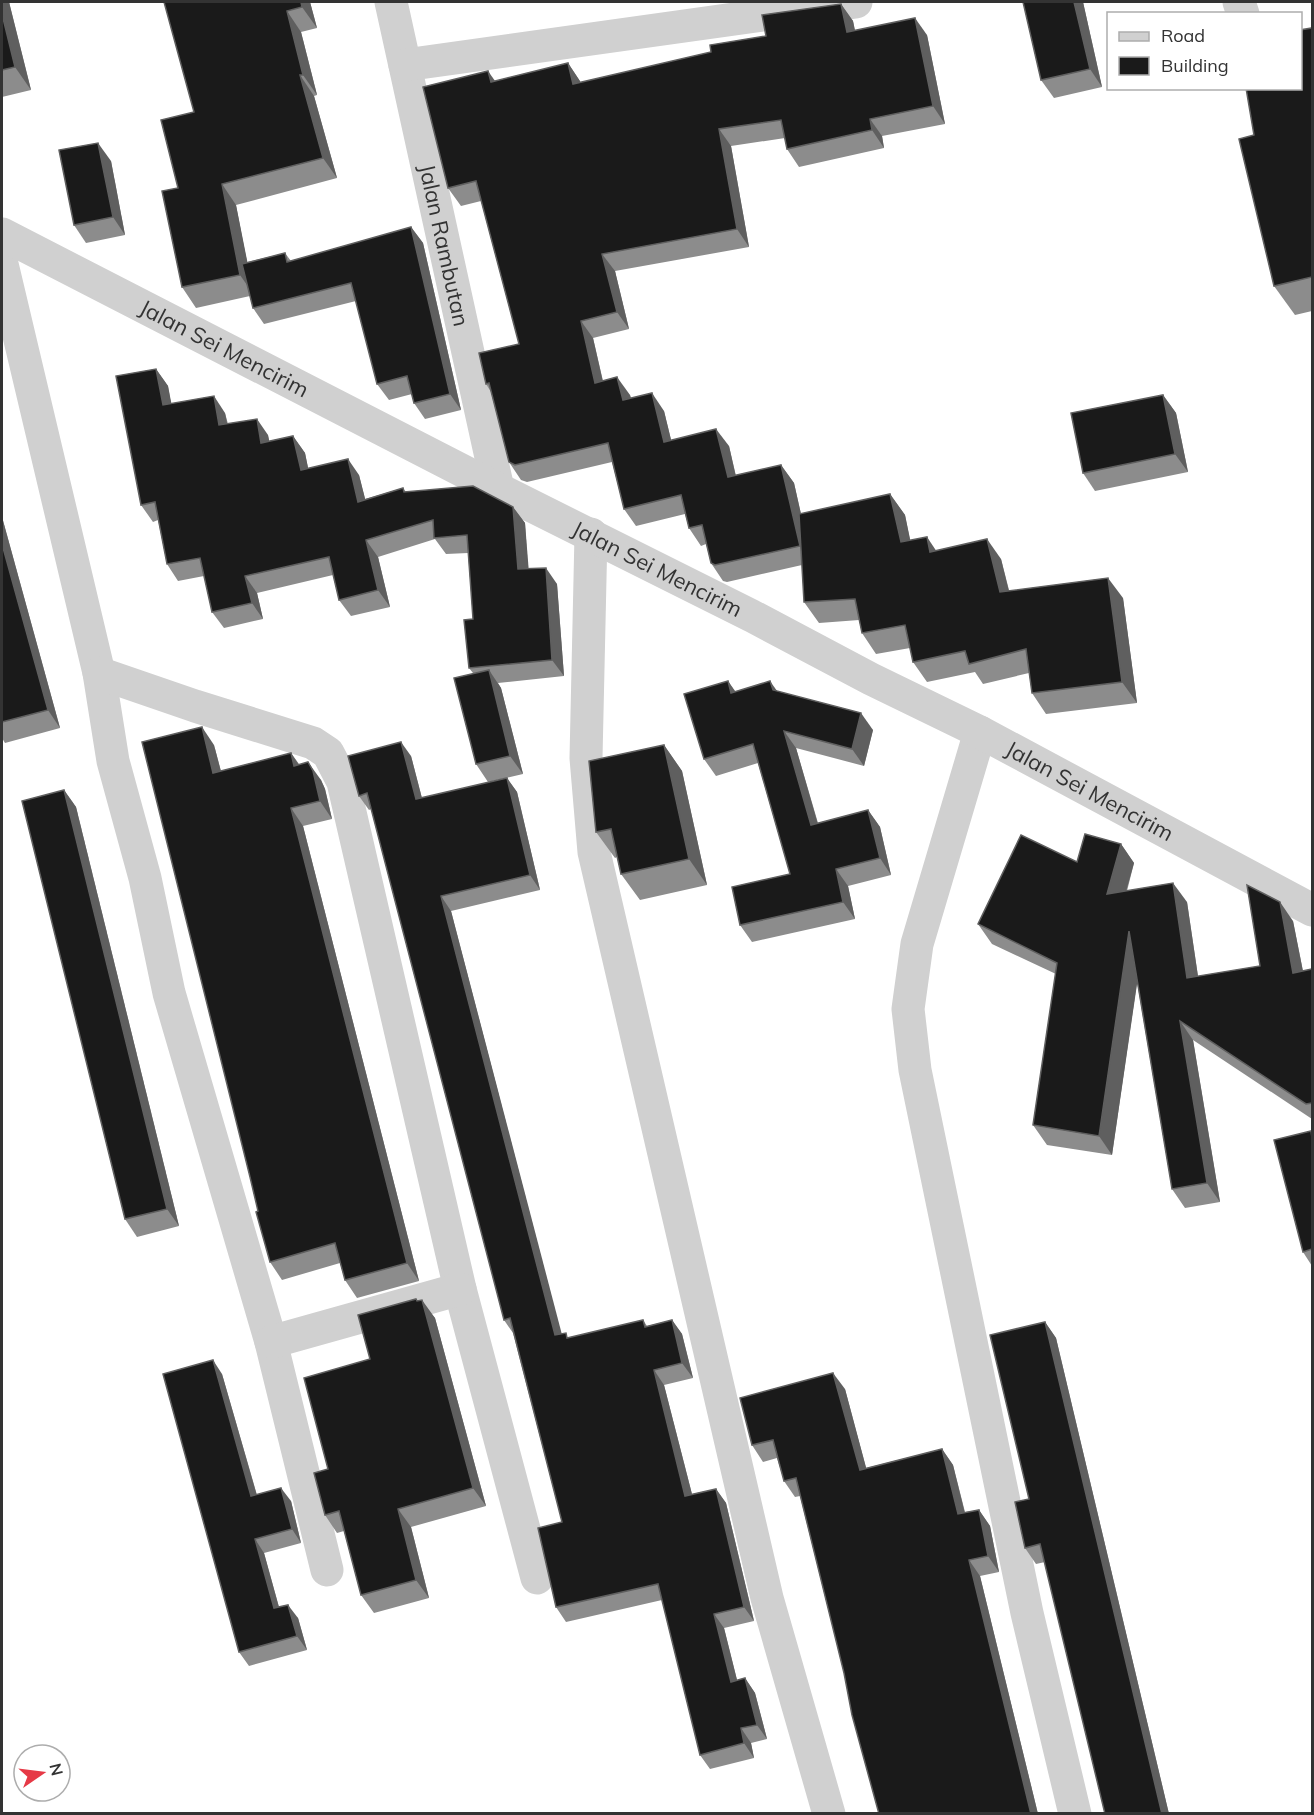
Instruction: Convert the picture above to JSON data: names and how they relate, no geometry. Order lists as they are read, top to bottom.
{
  "streets": {
    "street": ["Jalan Rambutan", "Jalan Sei Mencirim"]
  },
  "crossings": [
    ["Jalan Rambutan", "Jalan Sei Mencirim"]
  ],
  "legend": ["Road", "Building"],
  "north": "right"
}
